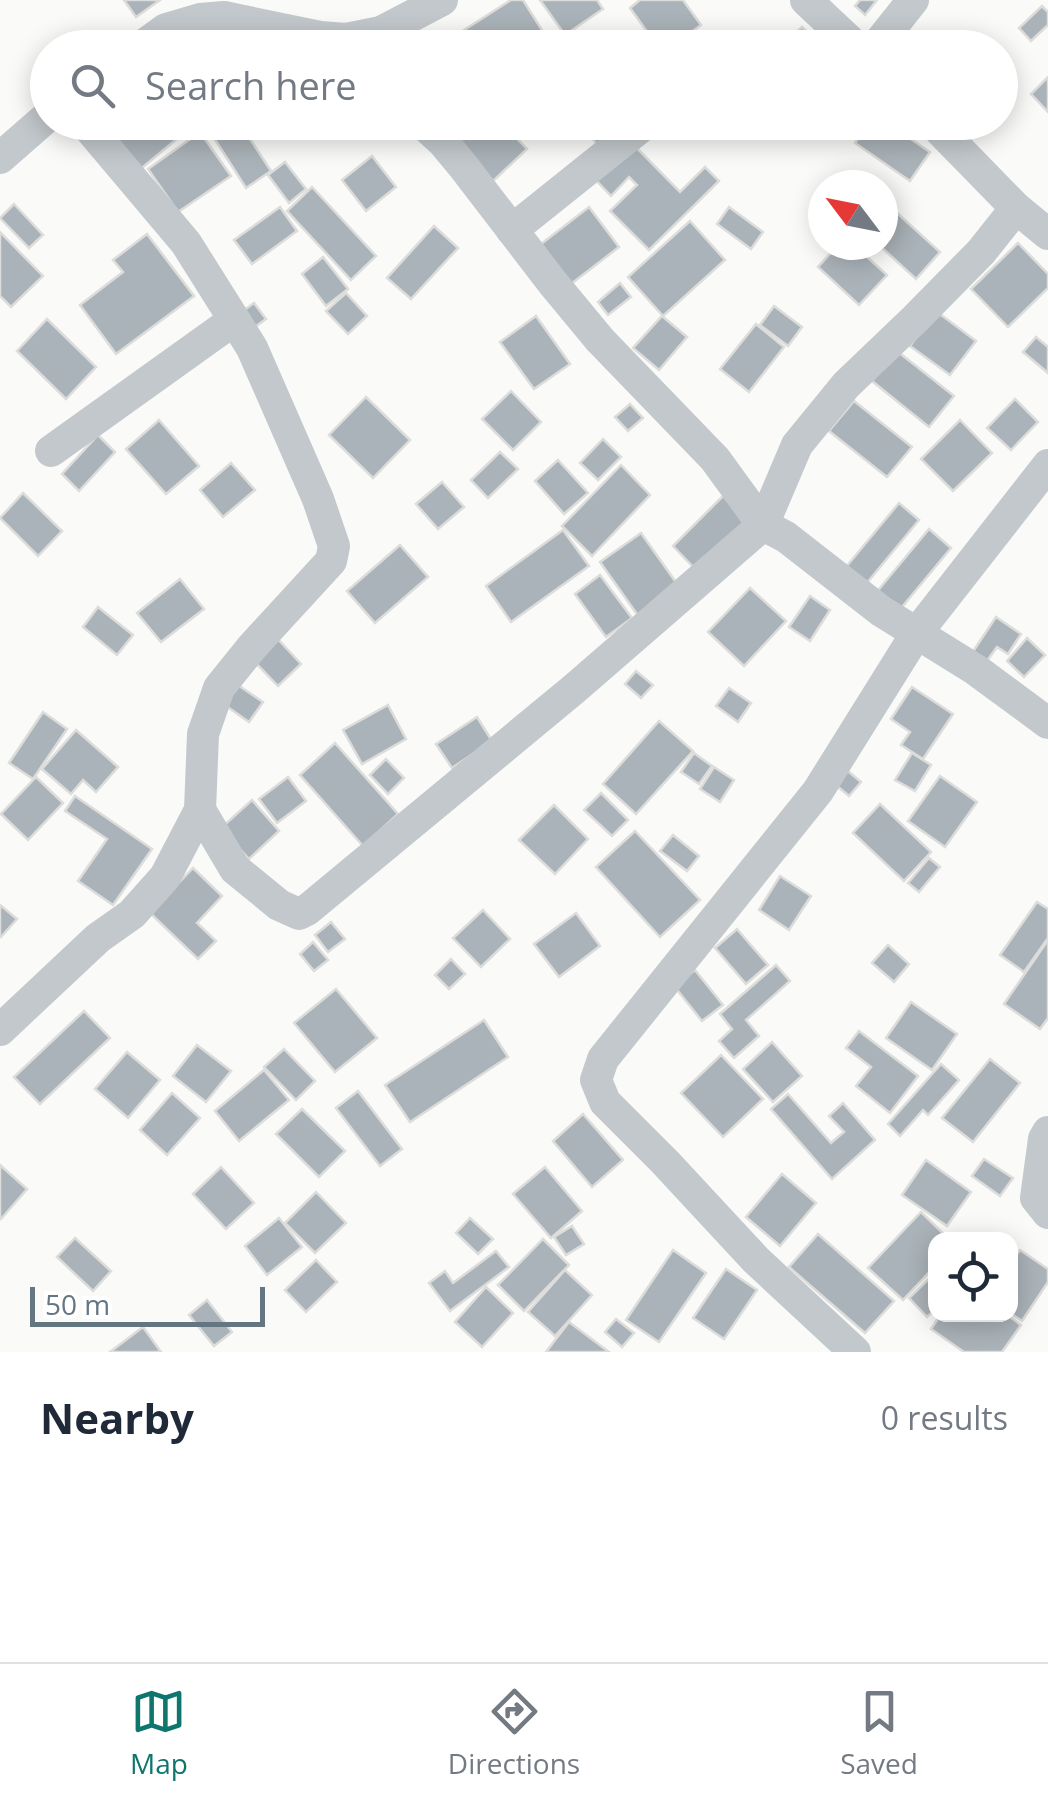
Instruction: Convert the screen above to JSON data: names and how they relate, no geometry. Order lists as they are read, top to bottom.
{
  "scale_bar": "50 m",
  "north": "top left",
  "page": {
    "search": "Search here",
    "scale": "50 m",
    "heading": ["Nearby", "0 results"],
    "nav": ["Map", "Directions", "Saved"]
  }
}
